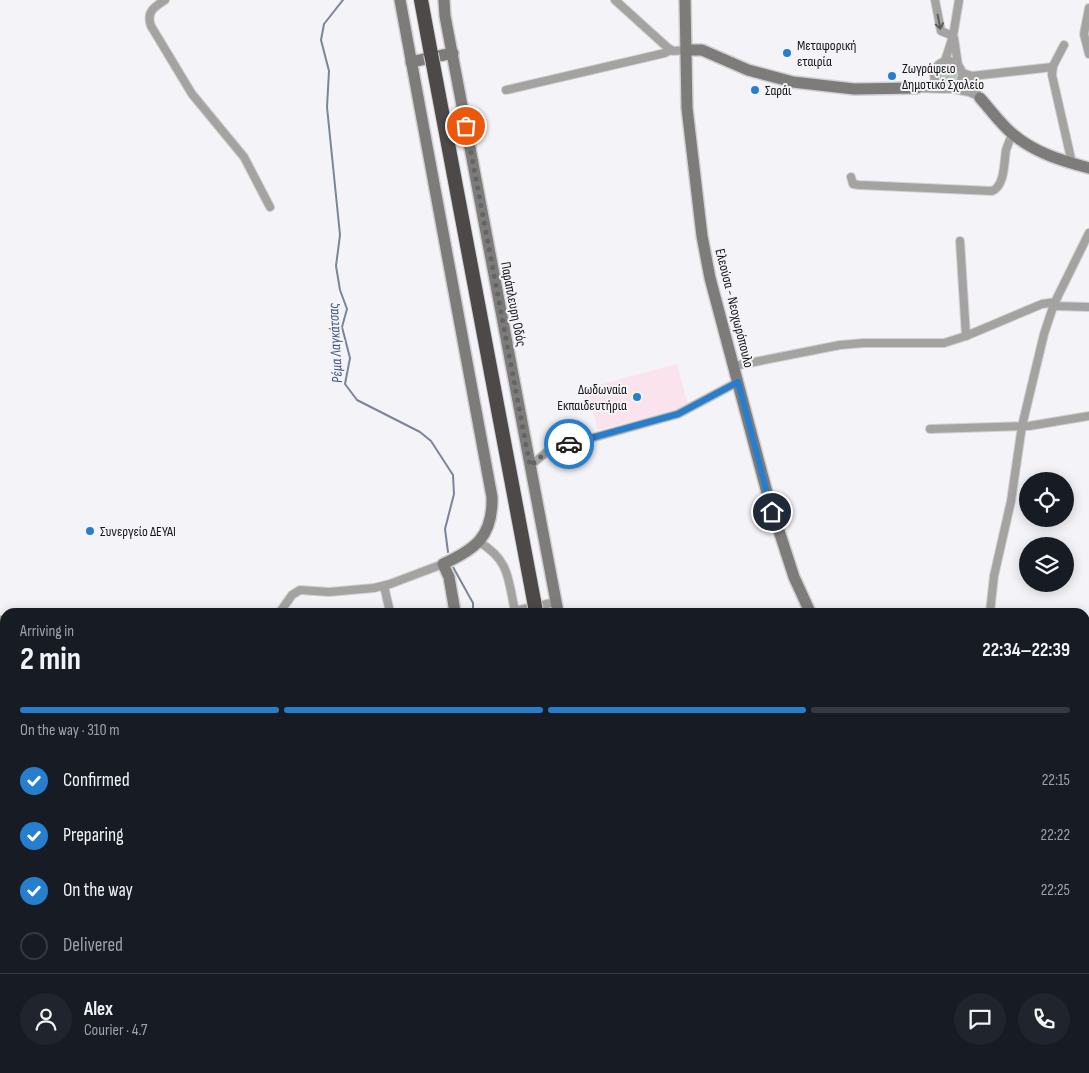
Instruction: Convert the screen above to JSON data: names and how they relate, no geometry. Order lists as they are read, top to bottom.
{
  "streets": {
    "street": ["Παράπλευρη Οδός", "Ελεούσα - Νεοχωρόπουλο"]
  },
  "water": ["Ρέμα Λαγκάτσας"],
  "places": [
    "Μεταφορική εταιρία",
    "Ζωγράφειο Δημοτικό Σχολείο",
    "Σαράι",
    "Δωδωναία Εκπαιδευτήρια",
    "Συνεργείο ΔΕΥΑΙ"
  ],
  "page": {
    "heading": ["2 min", "Arriving in", "22:34–22:39"],
    "panel": ["Alex", "Courier · 4.7"],
    "bar": "On the way · 310 m",
    "list": [
      ["Confirmed", "22:15"],
      ["Preparing", "22:22"],
      ["On the way", "22:25"],
      "Delivered"
    ]
  }
}
